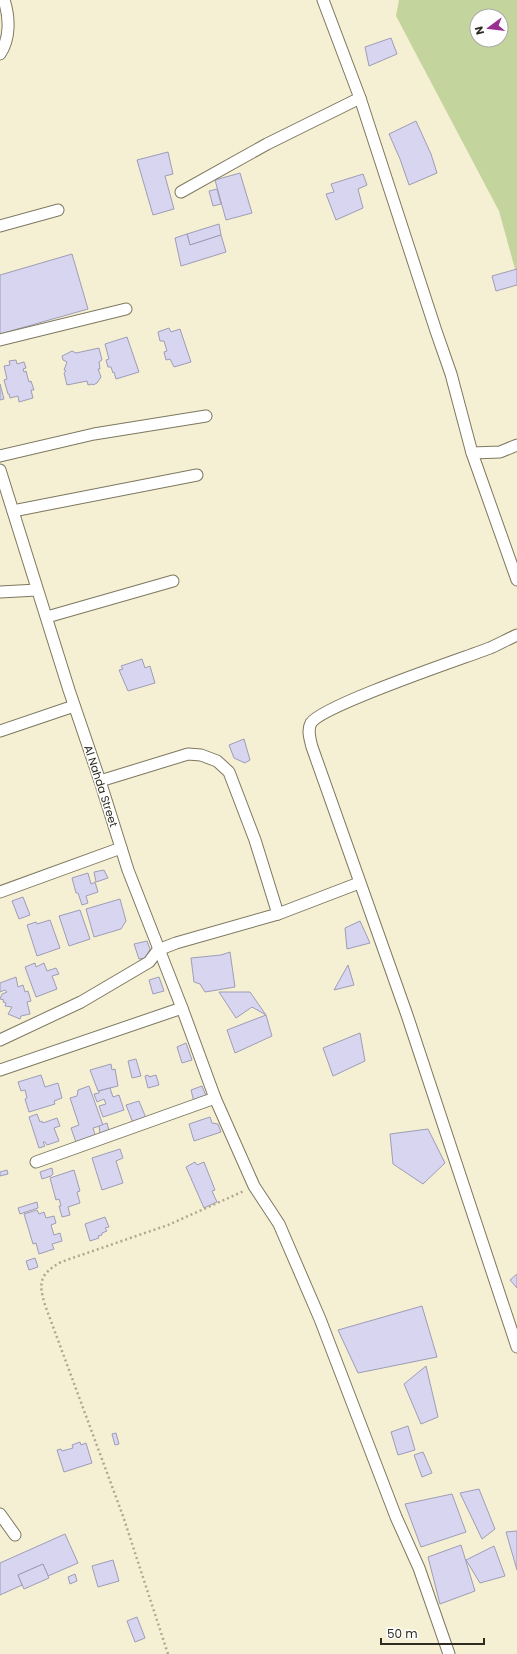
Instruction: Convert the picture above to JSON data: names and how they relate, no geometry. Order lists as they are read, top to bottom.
{
  "streets": {
    "street": ["Al Nahda Street"]
  },
  "scale_bar": "50 m",
  "north": "left"
}
